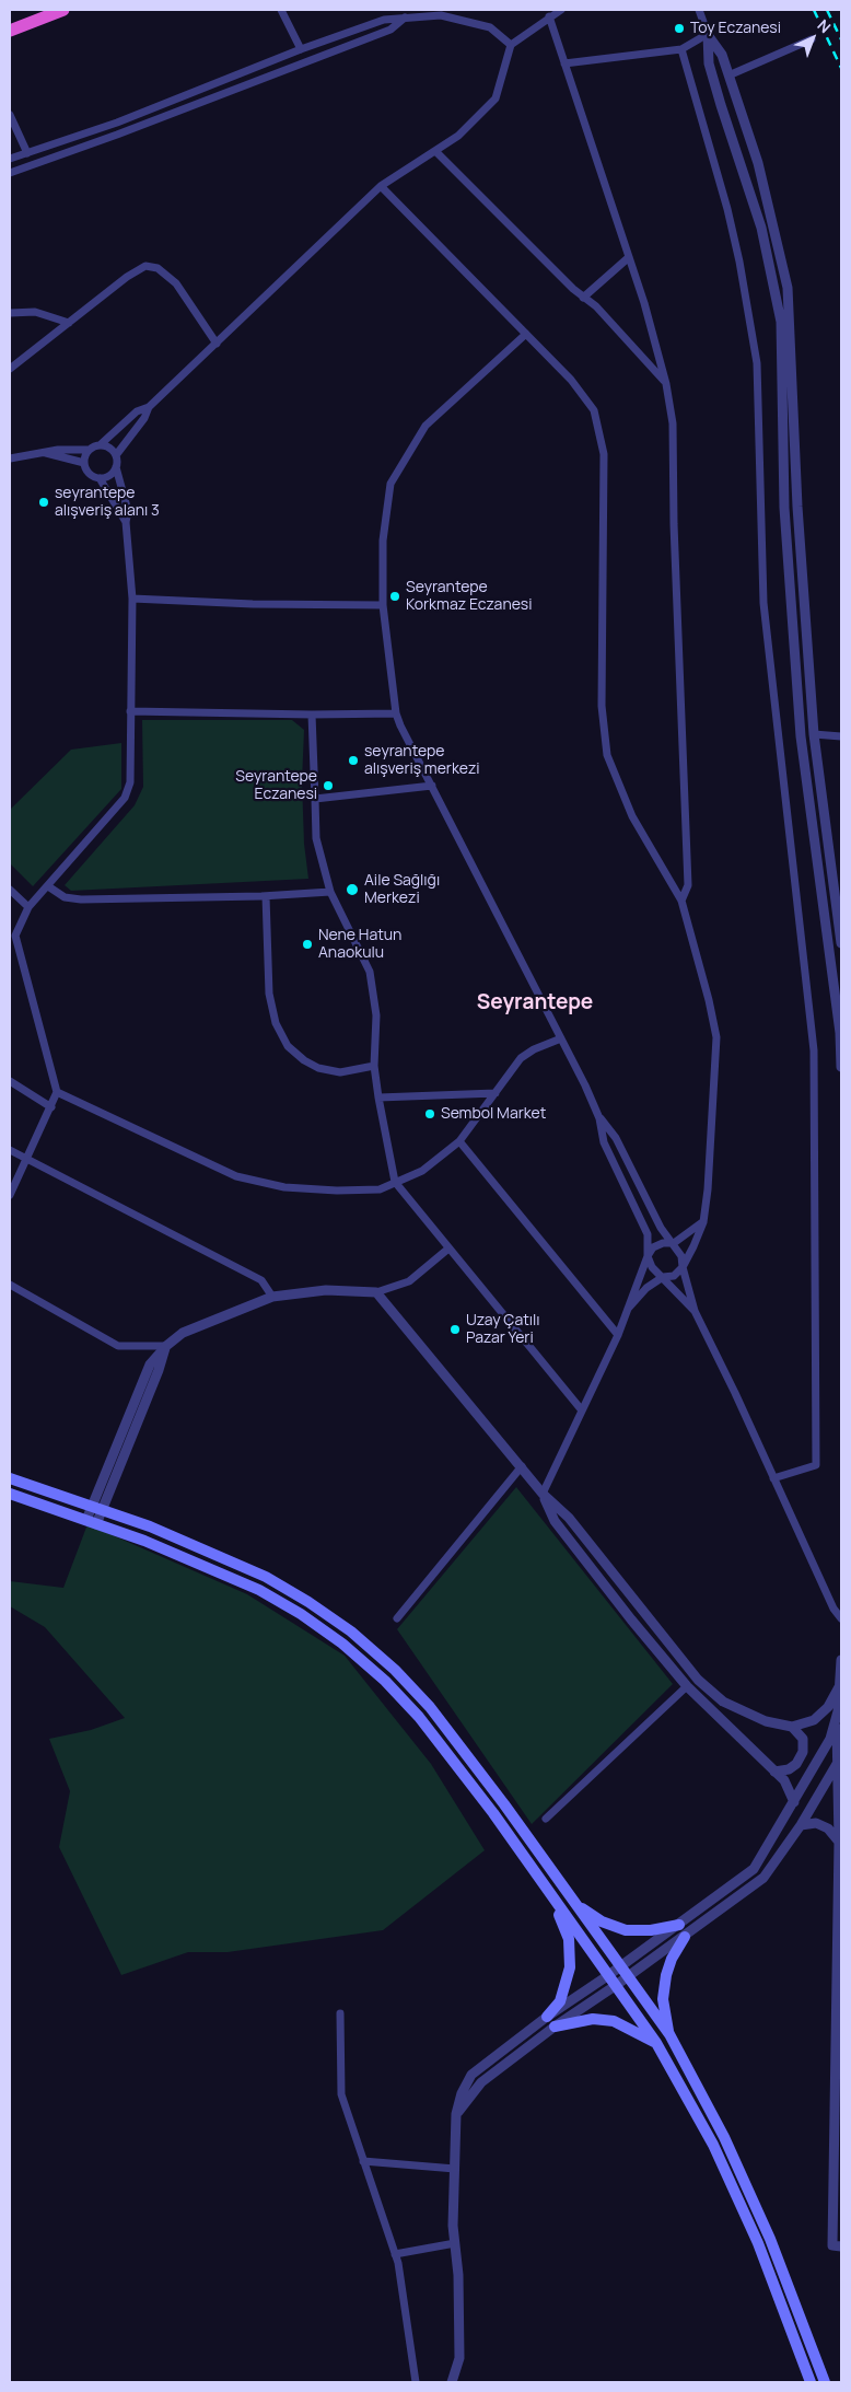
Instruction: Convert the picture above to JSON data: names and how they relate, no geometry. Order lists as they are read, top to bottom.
{
  "districts": ["Seyrantepe"],
  "places": [
    "Toy Eczanesi",
    "seyrantepe alışveriş alanı 3",
    "Seyrantepe Korkmaz Eczanesi",
    "seyrantepe alışveriş merkezi",
    "Seyrantepe Eczanesi",
    "Aile Sağlığı Merkezi",
    "Nene Hatun Anaokulu",
    "Sembol Market",
    "Uzay Çatılı Pazar Yeri"
  ],
  "north": "top right"
}
